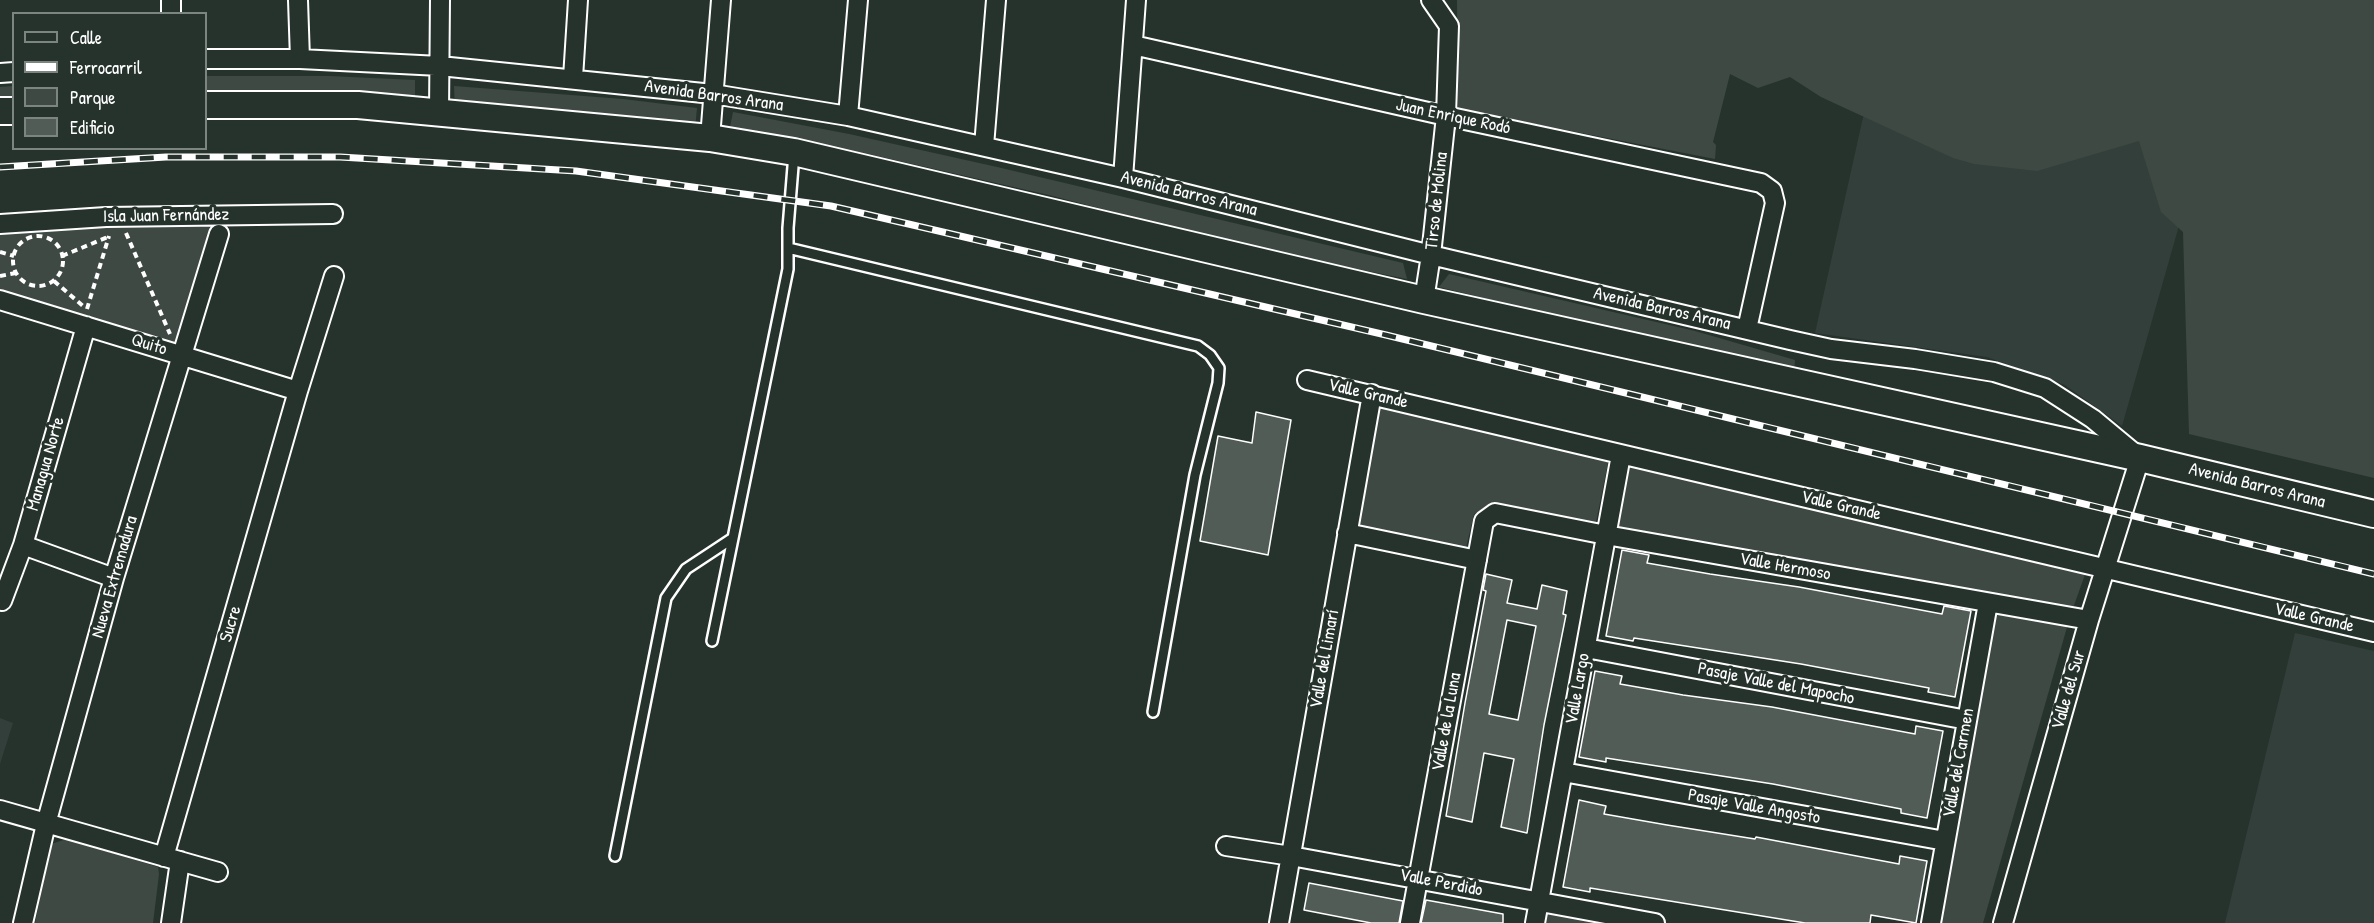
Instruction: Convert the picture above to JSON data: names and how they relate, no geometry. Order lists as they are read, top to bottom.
{
  "streets": {
    "main road": ["Avenida Barros Arana"],
    "street": [
      "Juan Enrique Rodó",
      "Tirso de Molina",
      "Isla Juan Fernández",
      "Quito",
      "Valle Grande",
      "Managua Norte",
      "Valle Hermoso",
      "Nueva Extremadura",
      "Sucre",
      "Valle del Limarí",
      "Pasaje Valle del Mapocho",
      "Valle Largo",
      "Valle del Sur",
      "Valle de la Luna",
      "Valle del Carmen",
      "Pasaje Valle Angosto",
      "Valle Perdido"
    ]
  },
  "crossings": [
    ["Avenida Barros Arana", "Juan Enrique Rodó"],
    ["Avenida Barros Arana", "Tirso de Molina"],
    ["Avenida Barros Arana", "Valle del Sur"],
    ["Juan Enrique Rodó", "Tirso de Molina"],
    ["Quito", "Managua Norte"],
    ["Quito", "Nueva Extremadura"],
    ["Quito", "Sucre"],
    ["Valle Grande", "Valle del Limarí"],
    ["Valle Grande", "Valle Largo"],
    ["Valle Grande", "Valle del Sur"],
    ["Valle Hermoso", "Valle Largo"],
    ["Valle Hermoso", "Valle del Sur"],
    ["Valle Hermoso", "Valle de la Luna"],
    ["Valle Hermoso", "Valle del Carmen"],
    ["Valle del Limarí", "Valle Perdido"],
    ["Pasaje Valle del Mapocho", "Valle Largo"],
    ["Pasaje Valle del Mapocho", "Valle del Carmen"],
    ["Valle Largo", "Pasaje Valle Angosto"],
    ["Valle Largo", "Valle Perdido"],
    ["Valle de la Luna", "Valle Perdido"],
    ["Valle del Carmen", "Pasaje Valle Angosto"]
  ],
  "legend": [
    "Calle",
    "Ferrocarril",
    "Parque",
    "Edificio"
  ]
}
